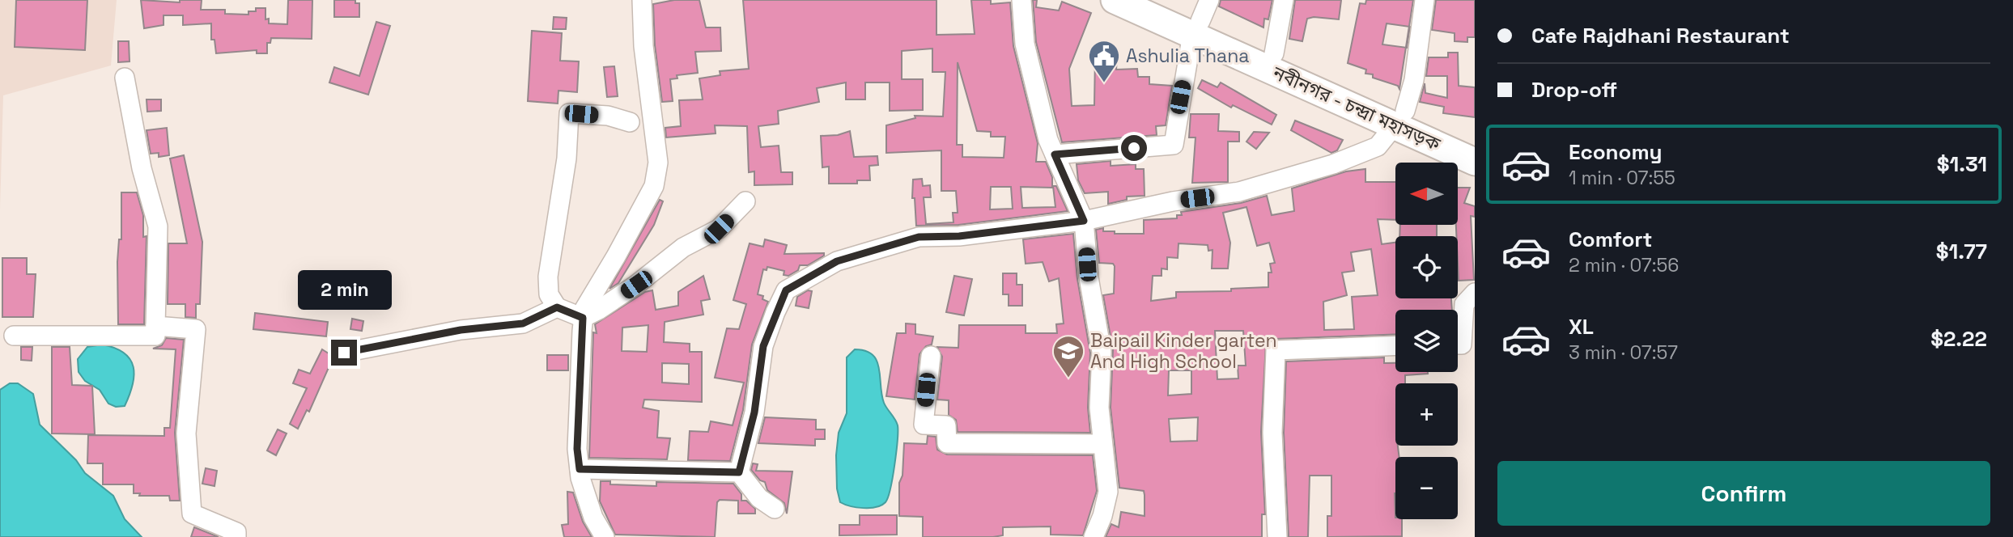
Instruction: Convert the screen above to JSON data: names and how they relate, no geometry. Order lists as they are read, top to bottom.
{
  "streets": {
    "highway": ["নবীনগর - চন্দ্রা মহাসড়ক"]
  },
  "places": {
    "public building": ["Ashulia Thana"],
    "school or university": ["Baipail Kinder garten And High School"]
  },
  "north": "left",
  "page": {
    "banner": ["Cafe Rajdhani Restaurant", "Drop-off"],
    "list": [
      {
        "name": "Economy",
        "note": "1 min · 07:55",
        "value": "$1.31"
      },
      {
        "name": "Comfort",
        "note": "2 min · 07:56",
        "value": "$1.77"
      },
      {
        "name": "XL",
        "note": "3 min · 07:57",
        "value": "$2.22"
      }
    ],
    "map_buttons": ["+", "−"],
    "bubble": "2 min",
    "buttons": "Confirm"
  }
}
